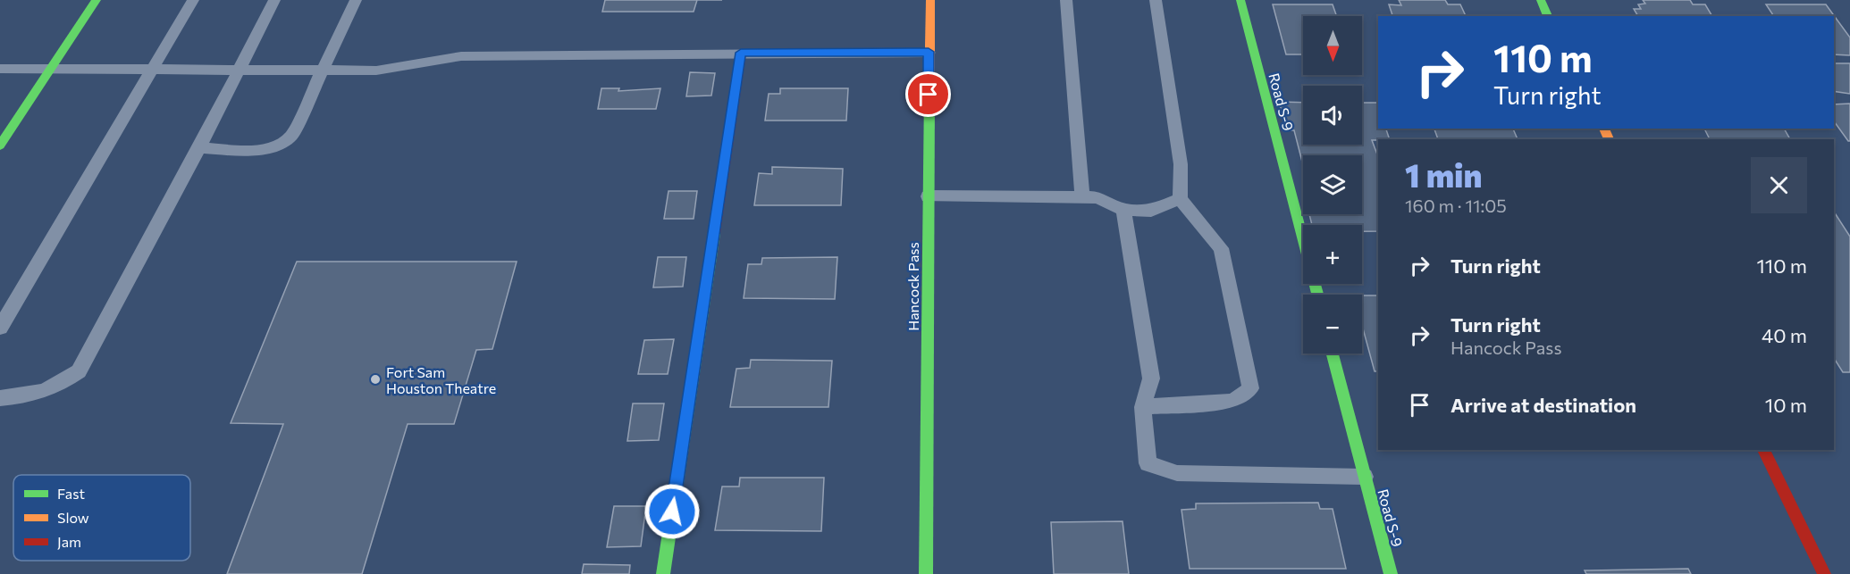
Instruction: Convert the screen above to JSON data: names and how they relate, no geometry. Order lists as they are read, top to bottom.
{
  "streets": {
    "street": ["Road S-9", "Hancock Pass"]
  },
  "places": ["Fort Sam Houston Theatre"],
  "legend": ["Fast", "Slow", "Jam"],
  "north": "bottom",
  "page": {
    "map_buttons": ["+", "−"],
    "turn": ["110 m", "Turn right"],
    "heading": ["1 min", "160 m · 11:05"],
    "list": [
      {
        "name": "Turn right",
        "value": "110 m"
      },
      {
        "name": "Turn right",
        "note": "Hancock Pass",
        "value": "40 m"
      },
      {
        "name": "Arrive at destination",
        "value": "10 m"
      }
    ]
  }
}
